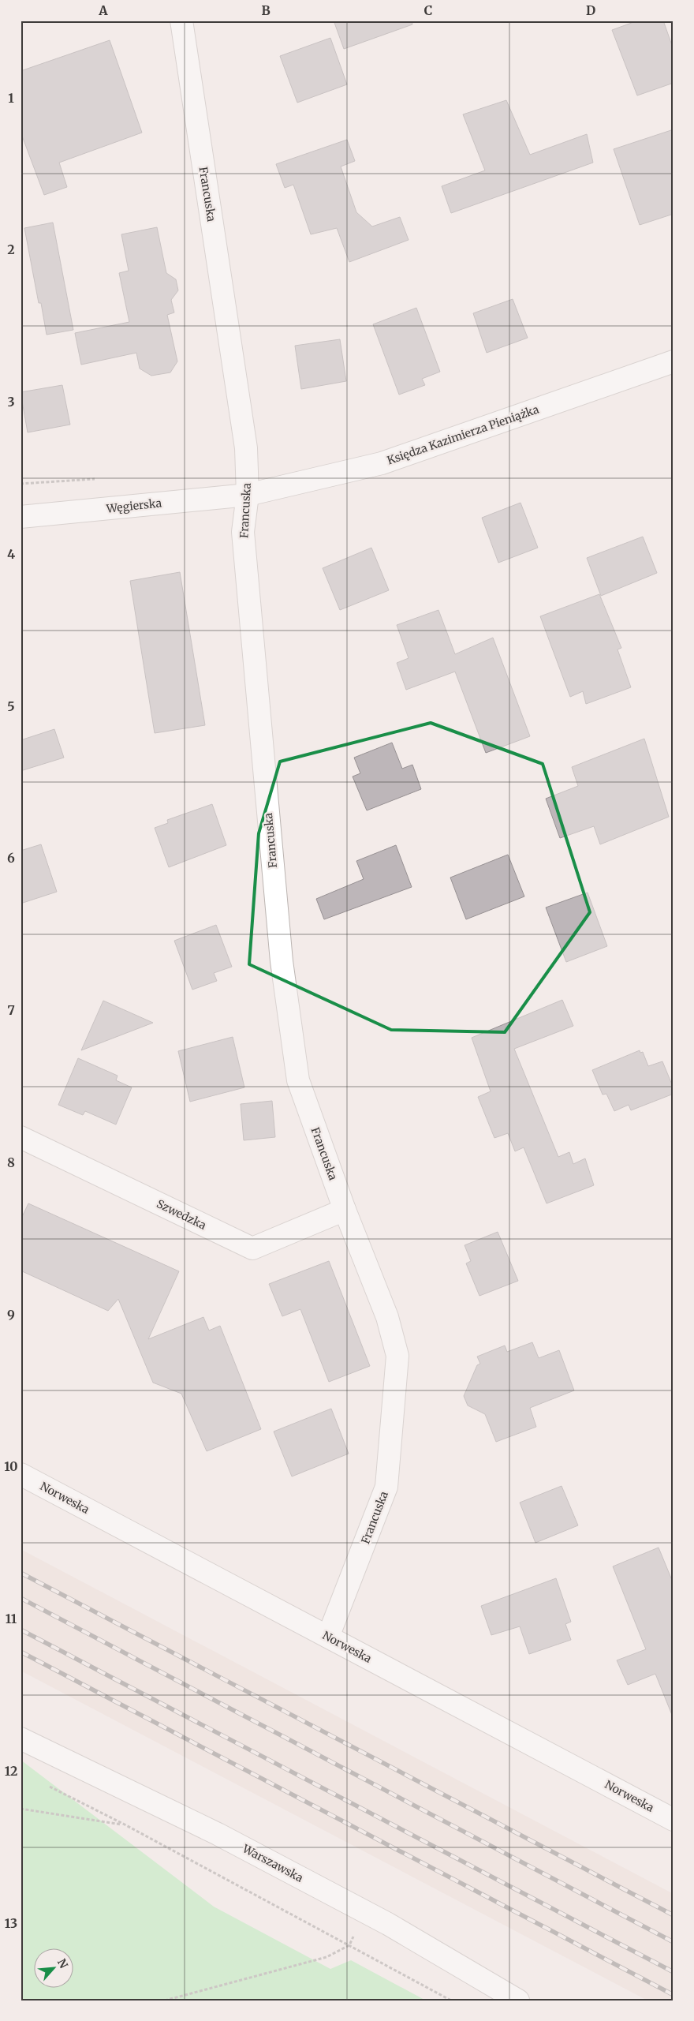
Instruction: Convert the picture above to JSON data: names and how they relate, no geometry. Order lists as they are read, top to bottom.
{
  "streets": {
    "street": [
      "Francuska",
      "Księdza Kazimierza Pieniążka",
      "Węgierska",
      "Szwedzka",
      "Norweska",
      "Warszawska"
    ]
  },
  "crossings": [
    ["Francuska", "Księdza Kazimierza Pieniążka"],
    ["Francuska", "Węgierska"],
    ["Francuska", "Szwedzka"],
    ["Francuska", "Norweska"],
    ["Księdza Kazimierza Pieniążka", "Węgierska"]
  ],
  "north": "top right",
  "grid": {
    "columns": [
      "A",
      "B",
      "C",
      "D"
    ],
    "rows": [
      "1",
      "2",
      "3",
      "4",
      "5",
      "6",
      "7",
      "8",
      "9",
      "10",
      "11",
      "12",
      "13"
    ]
  }
}
